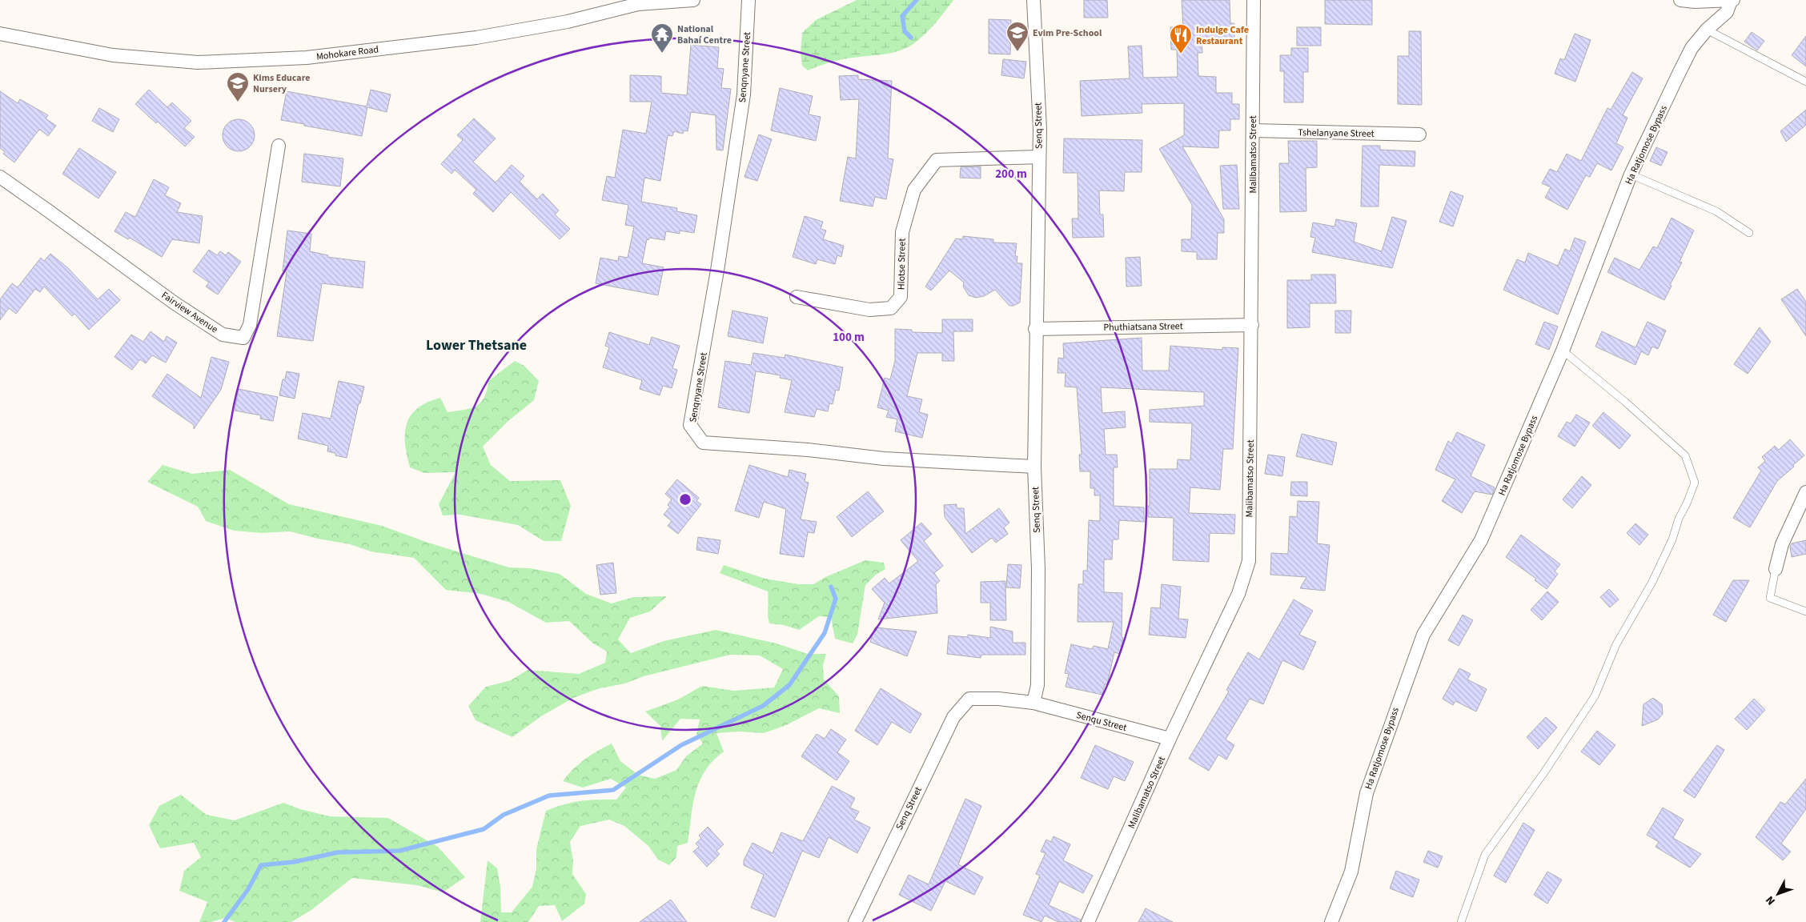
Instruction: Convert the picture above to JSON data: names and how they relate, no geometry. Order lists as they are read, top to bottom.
{
  "streets": {
    "street": [
      "Mohokare Road",
      "Senqnyane Street",
      "Senq Street",
      "Tshelanyane Street",
      "Ha Ratjomose Bypass",
      "Malibamatso Street",
      "Hlotse Street",
      "Fairview Avenue",
      "Phuthiatsana Street",
      "Senqu Street"
    ]
  },
  "crossings": [
    ["Senqnyane Street", "Senq Street"],
    ["Senq Street", "Hlotse Street"],
    ["Senq Street", "Phuthiatsana Street"],
    ["Senq Street", "Senqu Street"],
    ["Tshelanyane Street", "Malibamatso Street"],
    ["Malibamatso Street", "Phuthiatsana Street"],
    ["Malibamatso Street", "Senqu Street"]
  ],
  "districts": ["Lower Thetsane"],
  "places": {
    "school or university": ["Evim Pre-School", "Kims Educare Nursery"],
    "temple": ["National Bahaí Centre"],
    "restaurant": ["Indulge Cafe Restaurant"]
  },
  "north": "bottom left",
  "rings": ["200 m", "100 m"]
}
